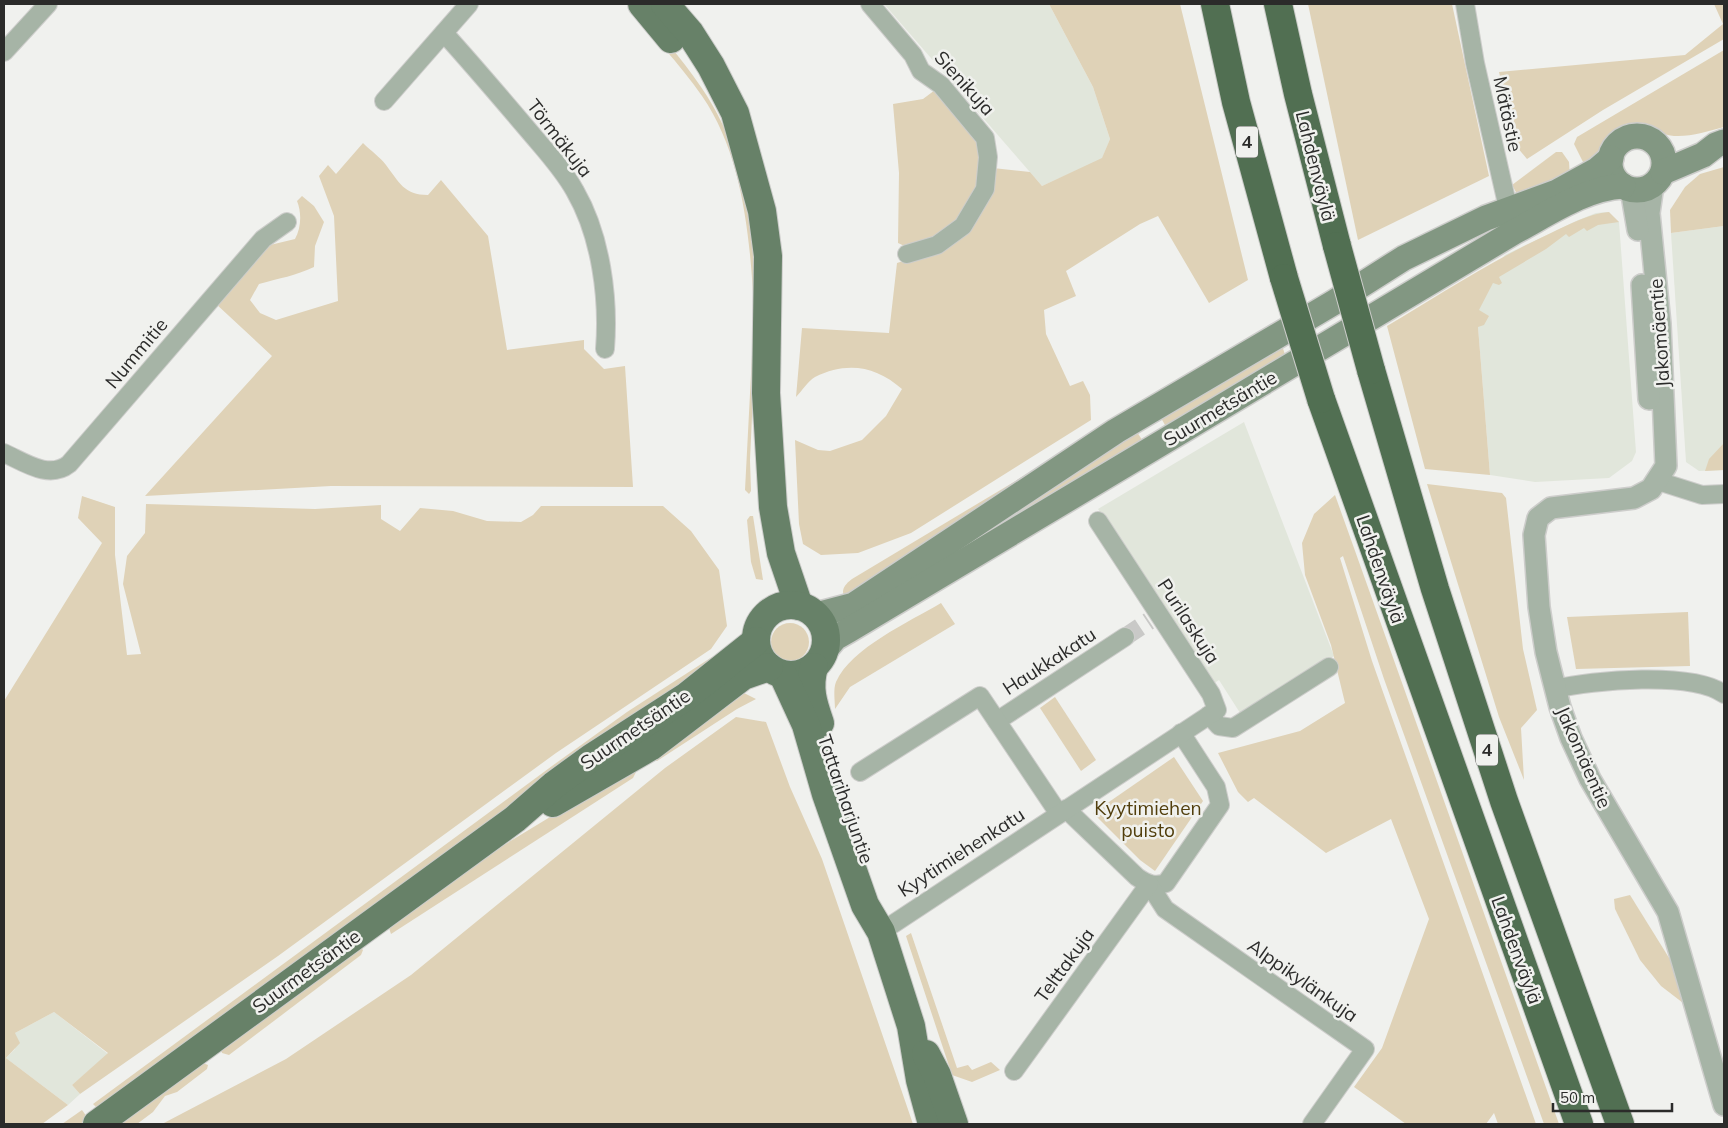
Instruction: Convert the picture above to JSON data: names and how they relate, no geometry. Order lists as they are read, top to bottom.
{
  "streets": {
    "highway": ["4", "Lahdenväylä"],
    "main road": ["Suurmetsäntie", "Tattariharjuntie"],
    "street": [
      "Sienikuja",
      "Mätästie",
      "Törmäkuja",
      "Jakomäentie",
      "Nummitie",
      "Purilaskuja",
      "Haukkakatu",
      "Kyytimiehenkatu",
      "Telttakuja",
      "Alppikylänkuja"
    ]
  },
  "crossings": [
    ["Mätästie", "Suurmetsäntie"],
    ["Jakomäentie", "Suurmetsäntie"],
    ["Suurmetsäntie", "Tattariharjuntie"],
    ["Tattariharjuntie", "Kyytimiehenkatu"],
    ["Telttakuja", "Alppikylänkuja"]
  ],
  "parks": ["Kyytimiehen puisto"],
  "scale_bar": "50 m"
}
